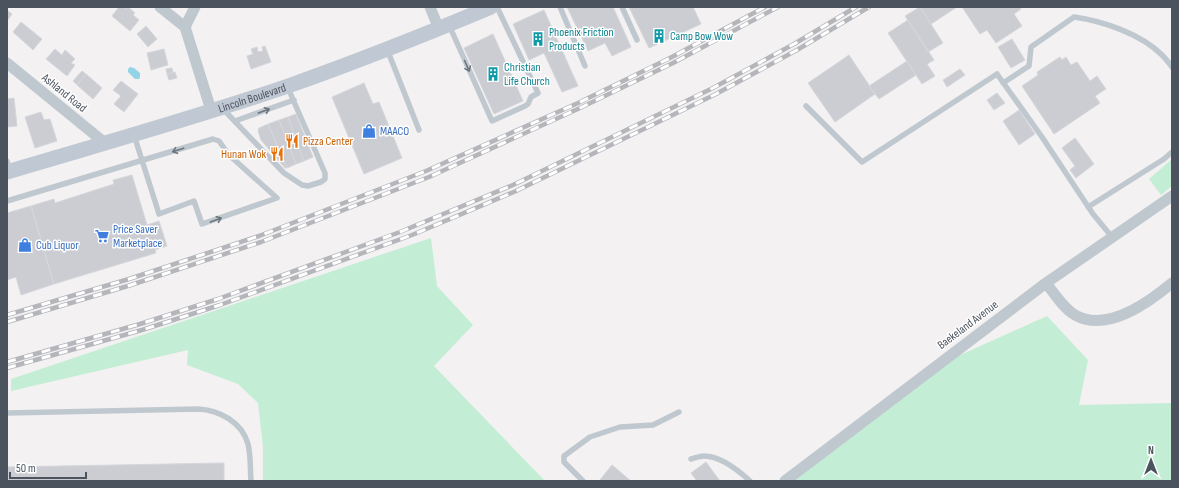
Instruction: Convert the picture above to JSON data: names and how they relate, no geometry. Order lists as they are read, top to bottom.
{
  "streets": {
    "main road": ["Lincoln Boulevard"],
    "street": ["Ashland Road", "Baekeland Avenue"]
  },
  "crossings": [
    ["Ashland Road", "Lincoln Boulevard"]
  ],
  "places": {
    "building": ["Camp Bow Wow", "Phoenix Friction Products", "Christian Life Church"],
    "shop": ["MAACO", "Cub Liquor"],
    "restaurant": ["Pizza Center", "Hunan Wok"],
    "supermarket": ["Price Saver Marketplace"]
  },
  "scale_bar": "50 m",
  "north": "top"
}
